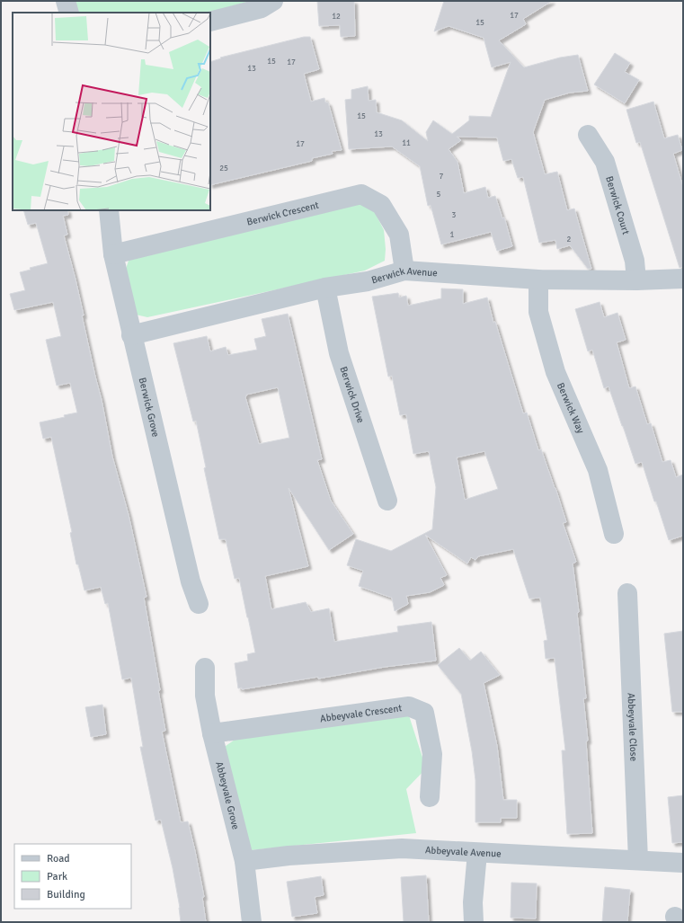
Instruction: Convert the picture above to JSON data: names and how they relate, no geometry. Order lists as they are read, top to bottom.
{
  "streets": {
    "street": [
      "Berwick Court",
      "Berwick Crescent",
      "Berwick Avenue",
      "Berwick Drive",
      "Berwick Way",
      "Berwick Grove",
      "Abbeyvale Crescent",
      "Abbeyvale Close",
      "Abbeyvale Grove",
      "Abbeyvale Avenue"
    ]
  },
  "crossings": [
    ["Berwick Court", "Berwick Avenue"],
    ["Berwick Crescent", "Berwick Avenue"],
    ["Berwick Crescent", "Berwick Grove"],
    ["Berwick Avenue", "Berwick Drive"],
    ["Berwick Avenue", "Berwick Way"],
    ["Berwick Avenue", "Berwick Grove"],
    ["Abbeyvale Crescent", "Abbeyvale Grove"],
    ["Abbeyvale Close", "Abbeyvale Avenue"],
    ["Abbeyvale Grove", "Abbeyvale Avenue"]
  ],
  "house_numbers": [
    "17",
    "12",
    "15",
    "15",
    "17",
    "13",
    "15",
    "13",
    "11",
    "17",
    "25",
    "7",
    "5",
    "3",
    "1",
    "2"
  ],
  "legend": ["Road", "Park", "Building"]
}
